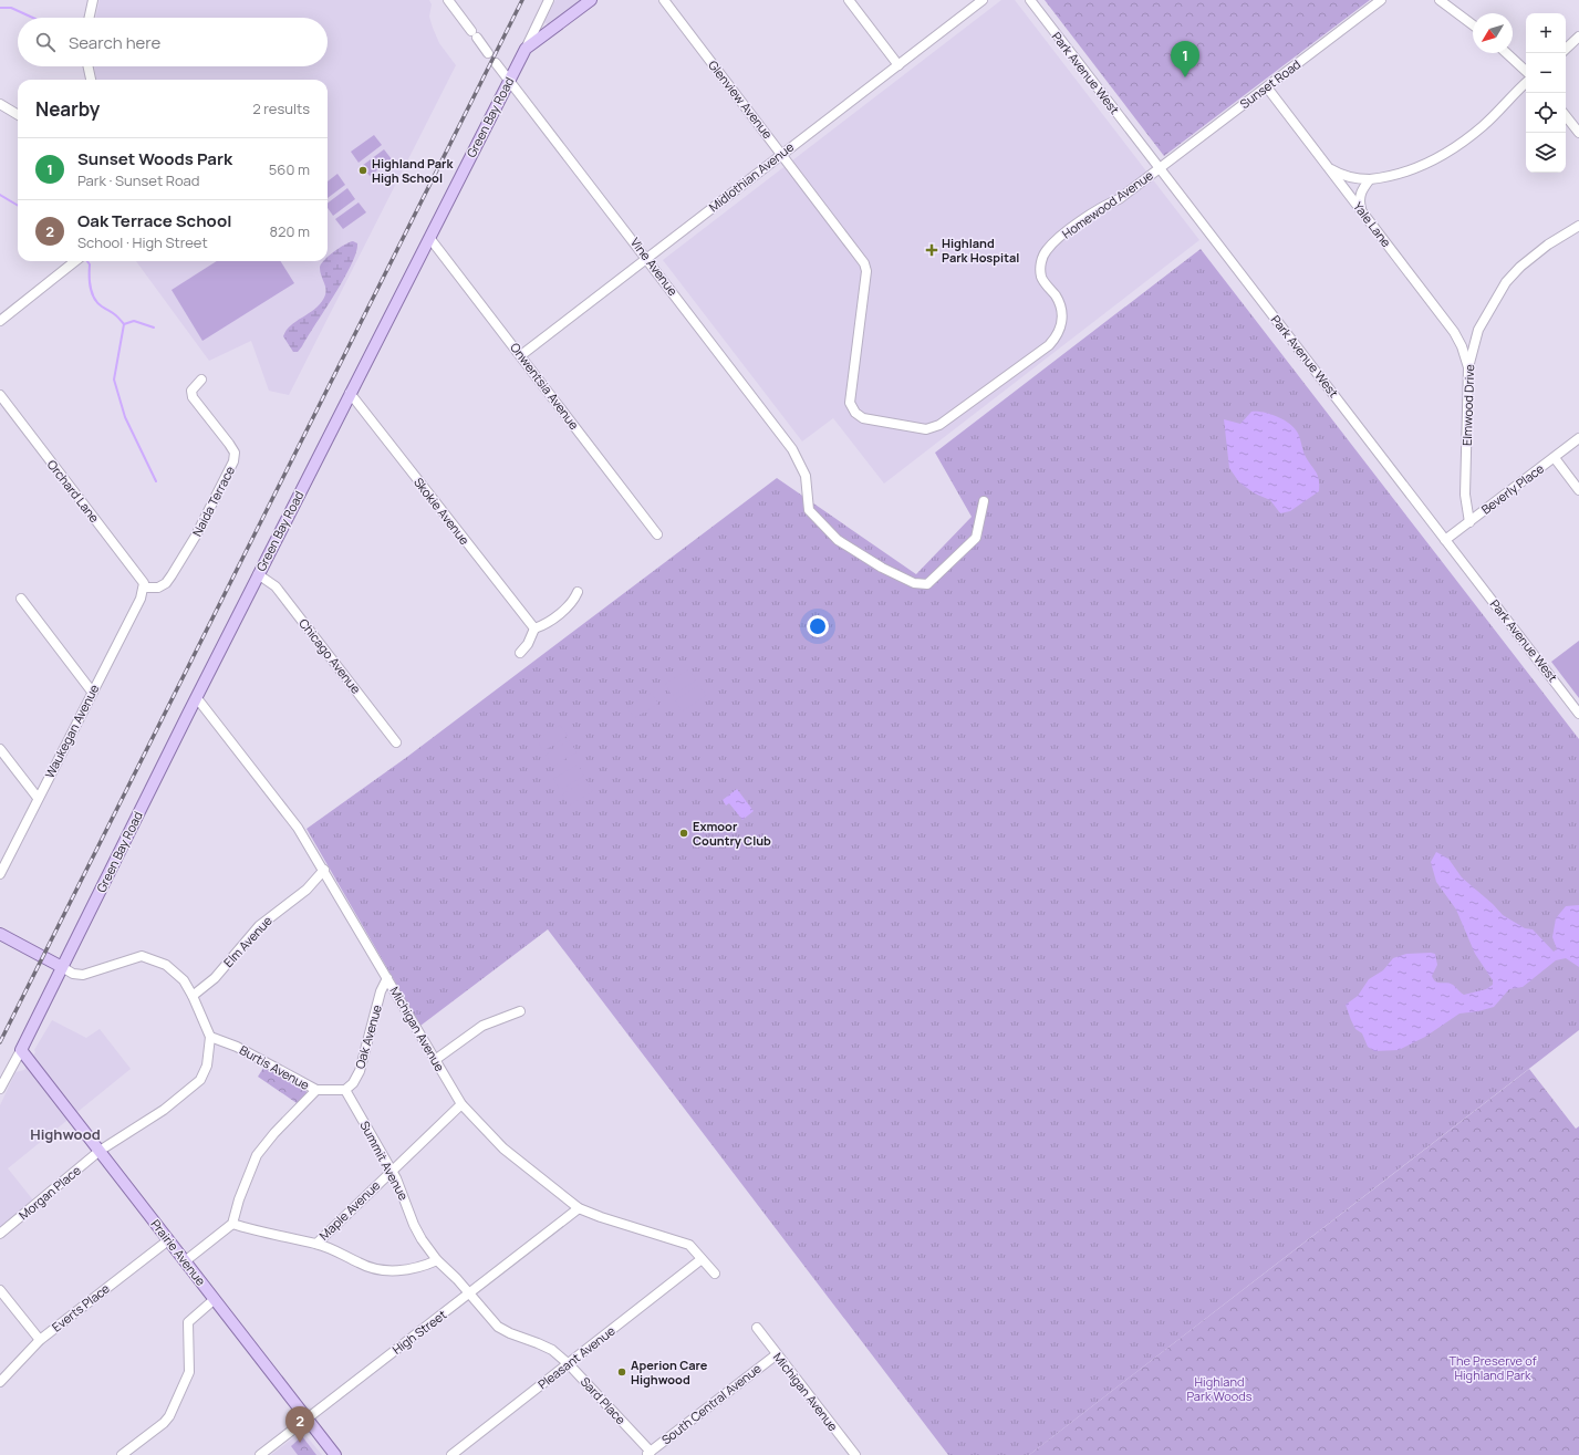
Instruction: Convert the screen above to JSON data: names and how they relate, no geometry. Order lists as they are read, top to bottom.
{
  "streets": {
    "main road": ["Green Bay Road", "Prairie Avenue"],
    "street": [
      "Park Avenue West",
      "Sunset Road",
      "Glenview Avenue",
      "Midlothian Avenue",
      "Homewood Avenue",
      "Yale Lane",
      "Vine Avenue",
      "Onwentsia Avenue",
      "Elmwood Drive",
      "Beverly Place",
      "Orchard Lane",
      "Naida Terrace",
      "Skokie Avenue",
      "Chicago Avenue",
      "Waukegan Avenue",
      "Elm Avenue",
      "Michigan Avenue",
      "Oak Avenue",
      "Burtis Avenue",
      "Summit Avenue",
      "Morgan Place",
      "Maple Avenue",
      "Everts Place",
      "High Street",
      "Pleasant Avenue",
      "Sard Place",
      "South Central Avenue"
    ]
  },
  "crossings": [
    ["Park Avenue West", "Sunset Road"],
    ["Park Avenue West", "Homewood Avenue"],
    ["Park Avenue West", "Beverly Place"],
    ["Sunset Road", "Homewood Avenue"],
    ["Sunset Road", "Yale Lane"],
    ["Glenview Avenue", "Midlothian Avenue"],
    ["Glenview Avenue", "Homewood Avenue"],
    ["Green Bay Road", "Vine Avenue"],
    ["Green Bay Road", "Onwentsia Avenue"],
    ["Green Bay Road", "Skokie Avenue"],
    ["Green Bay Road", "Chicago Avenue"],
    ["Green Bay Road", "Michigan Avenue"],
    ["Green Bay Road", "Prairie Avenue"],
    ["Midlothian Avenue", "Vine Avenue"],
    ["Midlothian Avenue", "Onwentsia Avenue"],
    ["Yale Lane", "Elmwood Drive"],
    ["Elmwood Drive", "Beverly Place"],
    ["Orchard Lane", "Naida Terrace"],
    ["Orchard Lane", "Waukegan Avenue"],
    ["Naida Terrace", "Waukegan Avenue"],
    ["Elm Avenue", "Michigan Avenue"],
    ["Michigan Avenue", "Oak Avenue"],
    ["Michigan Avenue", "Maple Avenue"],
    ["Michigan Avenue", "High Street"],
    ["Michigan Avenue", "Pleasant Avenue"],
    ["Michigan Avenue", "South Central Avenue"],
    ["Oak Avenue", "Summit Avenue"],
    ["Burtis Avenue", "Morgan Place"],
    ["Summit Avenue", "Maple Avenue"],
    ["Summit Avenue", "High Street"],
    ["Summit Avenue", "Sard Place"],
    ["Morgan Place", "Prairie Avenue"],
    ["Prairie Avenue", "Everts Place"],
    ["Prairie Avenue", "High Street"],
    ["High Street", "Sard Place"],
    ["Pleasant Avenue", "Sard Place"],
    ["Sard Place", "South Central Avenue"]
  ],
  "districts": ["Highwood"],
  "parks": ["The Preserve of Highland Park", "Highland Park Woods"],
  "places": {
    "other": ["Highland Park High School", "Exmoor Country Club", "Aperion Care Highwood"],
    "health": ["Highland Park Hospital"]
  },
  "north": "bottom left",
  "page": {
    "map_buttons": ["+", "−"],
    "search": "Search here",
    "pins": ["1", "2"],
    "heading": ["Nearby", "2 results"],
    "list": [
      {
        "mark": "1",
        "name": "Sunset Woods Park",
        "note": "Park · Sunset Road",
        "value": "560 m"
      },
      {
        "mark": "2",
        "name": "Oak Terrace School",
        "note": "School · High Street",
        "value": "820 m"
      }
    ]
  }
}
